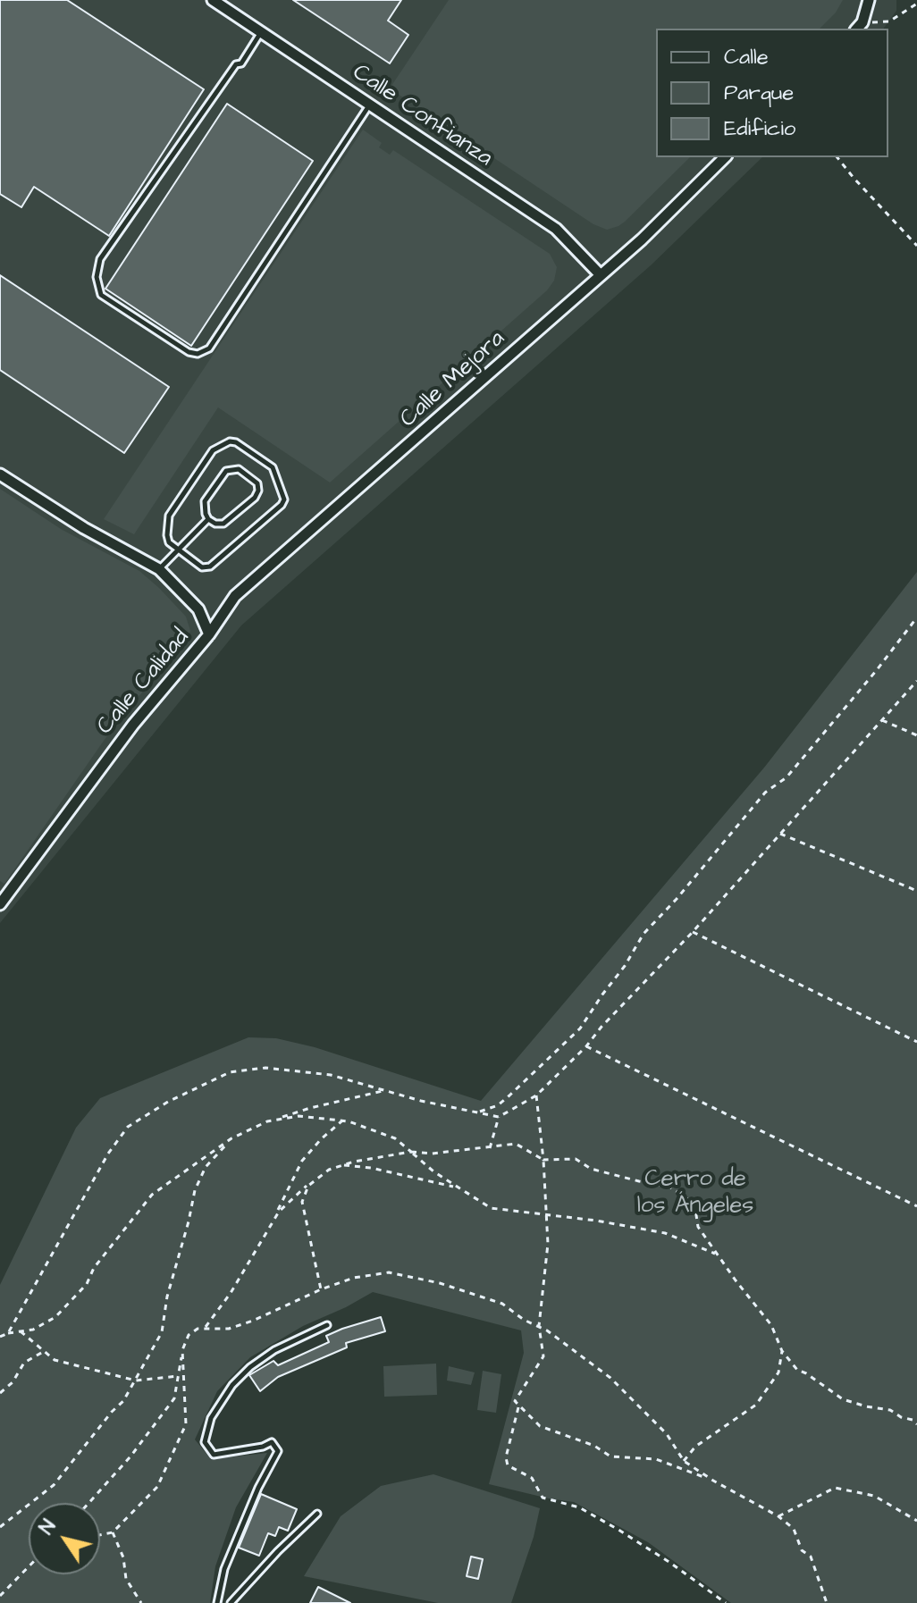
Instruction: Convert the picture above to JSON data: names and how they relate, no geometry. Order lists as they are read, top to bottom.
{
  "streets": {
    "street": ["Calle Confianza", "Calle Mejora", "Calle Calidad"]
  },
  "crossings": [
    ["Calle Confianza", "Calle Mejora"],
    ["Calle Mejora", "Calle Calidad"]
  ],
  "parks": ["Cerro de los Ángeles"],
  "legend": ["Calle", "Parque", "Edificio"],
  "north": "top left"
}
